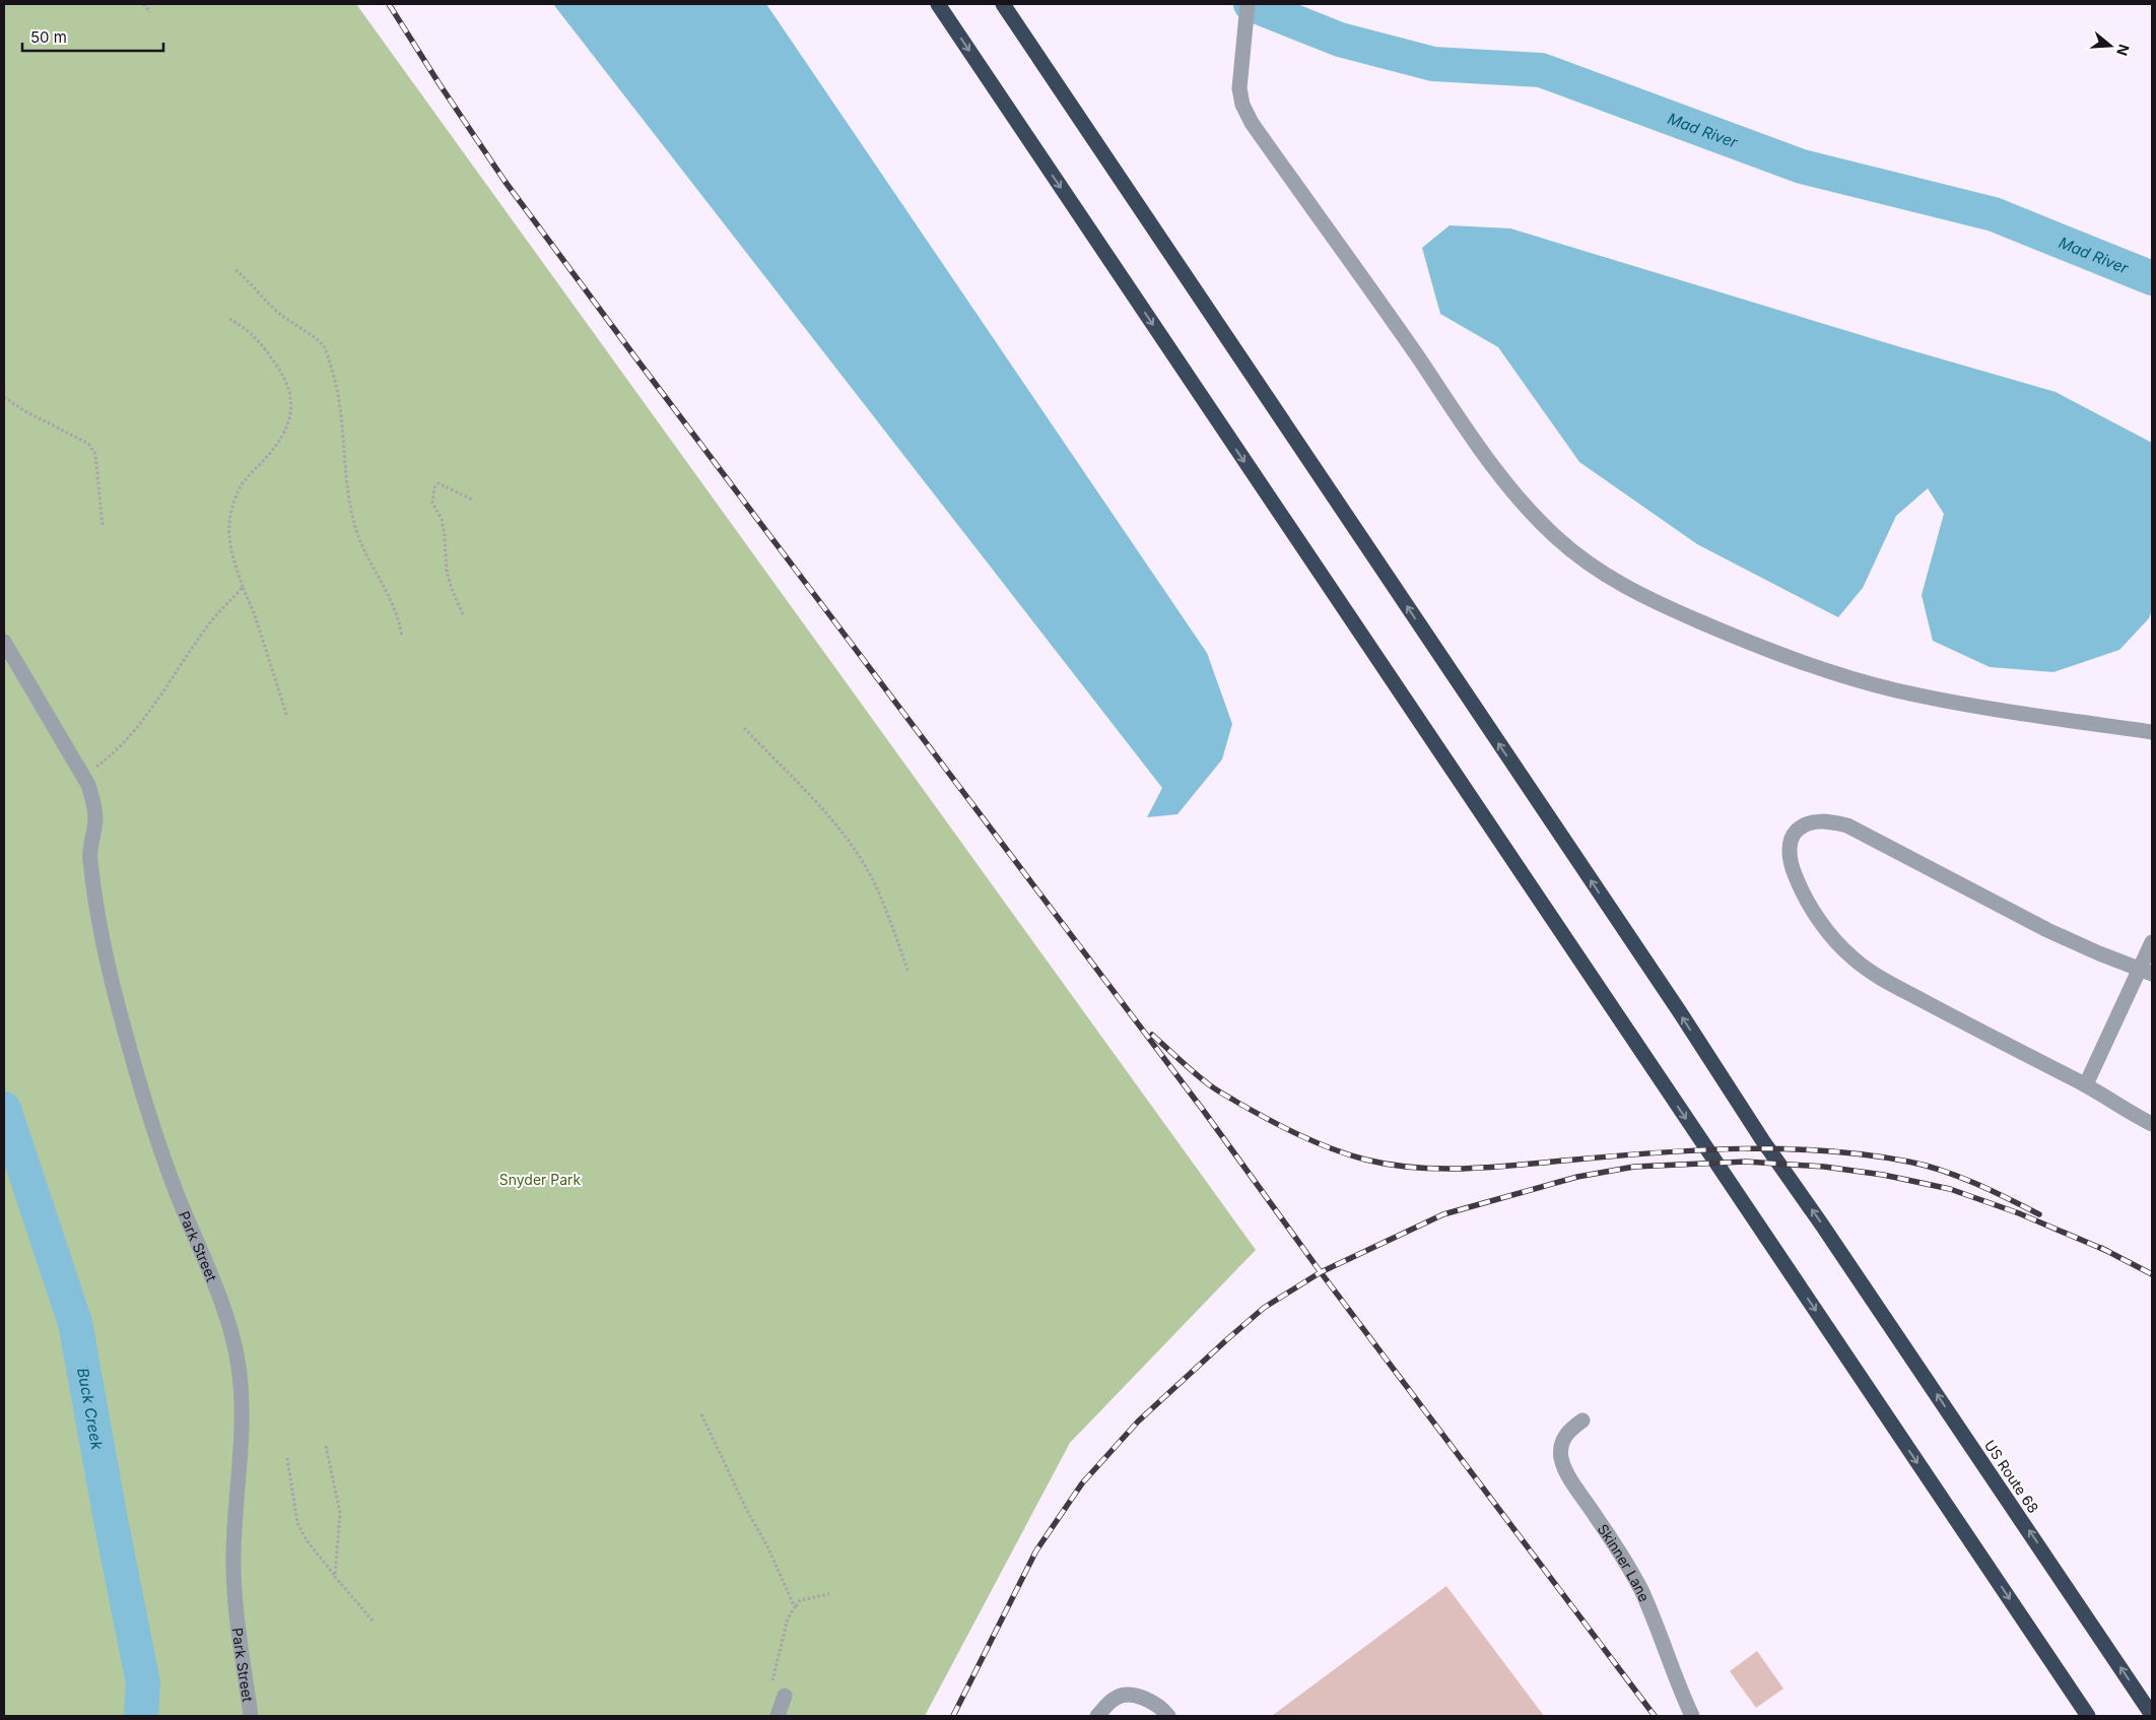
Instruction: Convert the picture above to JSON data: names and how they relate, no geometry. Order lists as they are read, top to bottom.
{
  "streets": {
    "highway": ["US Route 68"],
    "street": ["Park Street", "Skinner Lane"]
  },
  "water": ["Mad River", "Buck Creek"],
  "parks": ["Snyder Park"],
  "scale_bar": "50 m",
  "north": "right"
}
